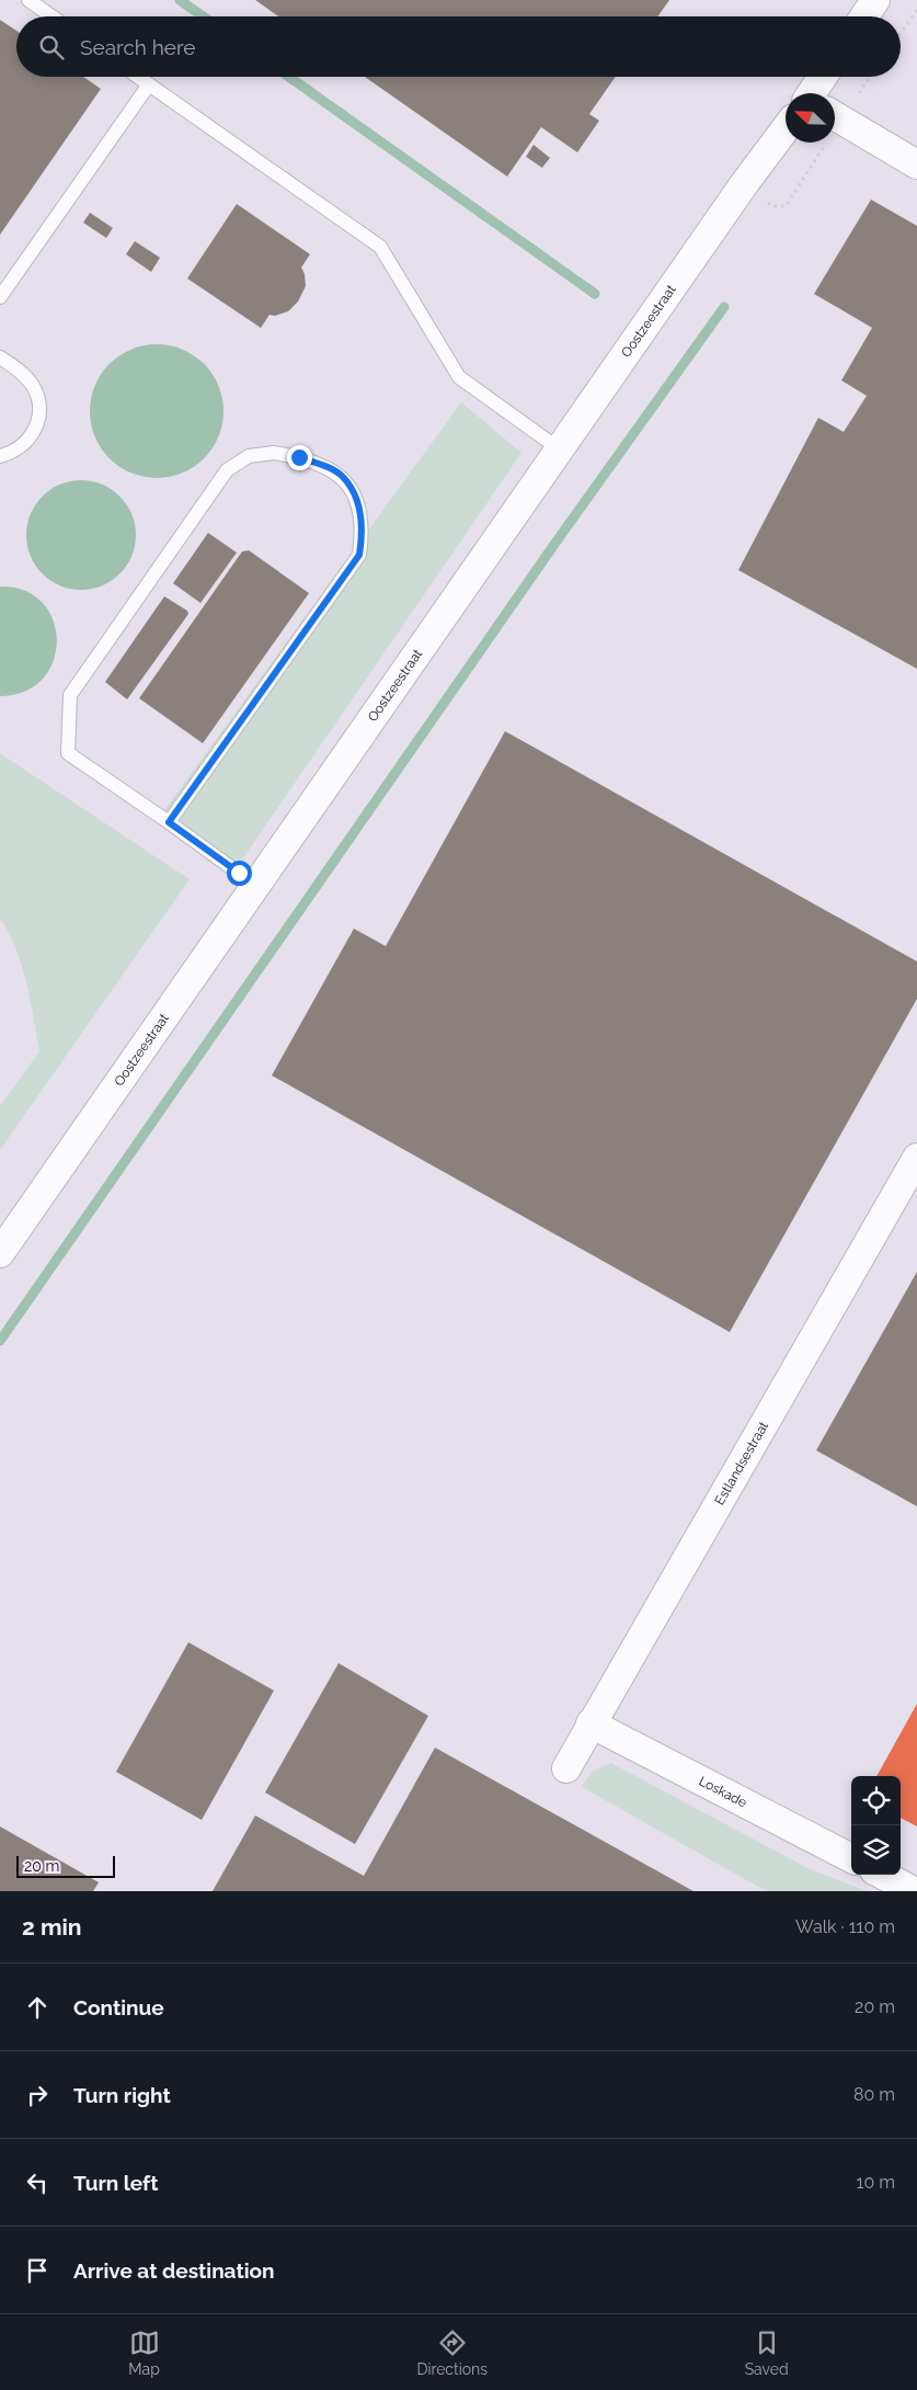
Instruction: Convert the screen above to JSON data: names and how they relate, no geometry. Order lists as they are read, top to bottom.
{
  "streets": {
    "street": ["Oostzeestraat", "Estlandsestraat", "Loskade"]
  },
  "crossings": [
    ["Estlandsestraat", "Loskade"]
  ],
  "scale_bar": "20 m",
  "north": "top left",
  "page": {
    "search": "Search here",
    "scale": "20 m",
    "heading": ["2 min", "Walk · 110 m"],
    "list": [
      ["Continue", "20 m"],
      ["Turn right", "80 m"],
      ["Turn left", "10 m"],
      "Arrive at destination"
    ],
    "nav": ["Map", "Directions", "Saved"]
  }
}
